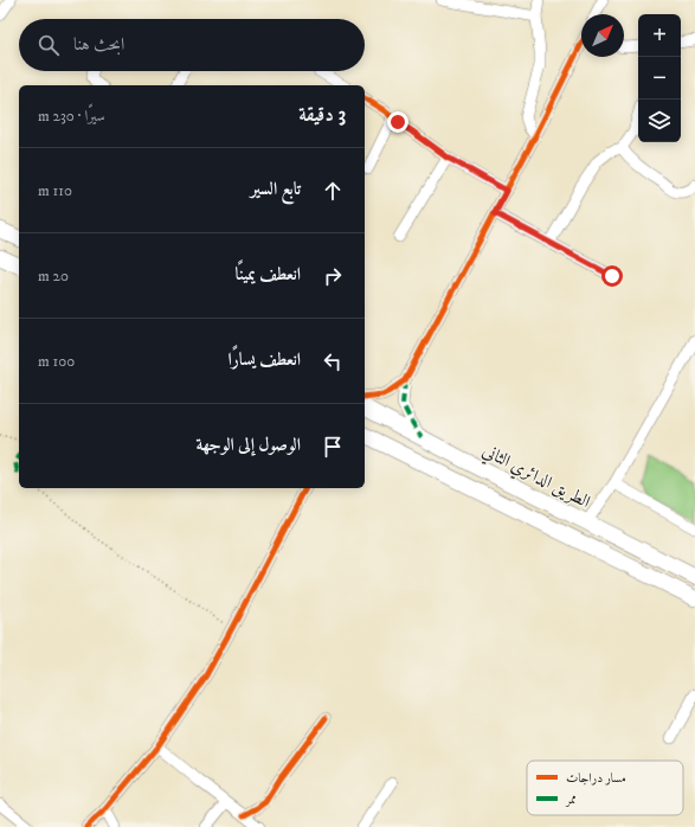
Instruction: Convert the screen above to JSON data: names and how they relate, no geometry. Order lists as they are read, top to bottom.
{
  "streets": {
    "highway": ["الطريق الدائري الثاني"]
  },
  "legend": ["مسار دراجات", "ممر"],
  "north": "top right",
  "page": {
    "map_buttons": ["+", "−"],
    "search": "ابحث هنا",
    "heading": ["3 دقيقة", "سيرًا · 230 m"],
    "list": [
      ["تابع السير", "110 m"],
      ["انعطف يمينًا", "20 m"],
      ["انعطف يسارًا", "100 m"],
      "الوصول إلى الوجهة"
    ]
  }
}
